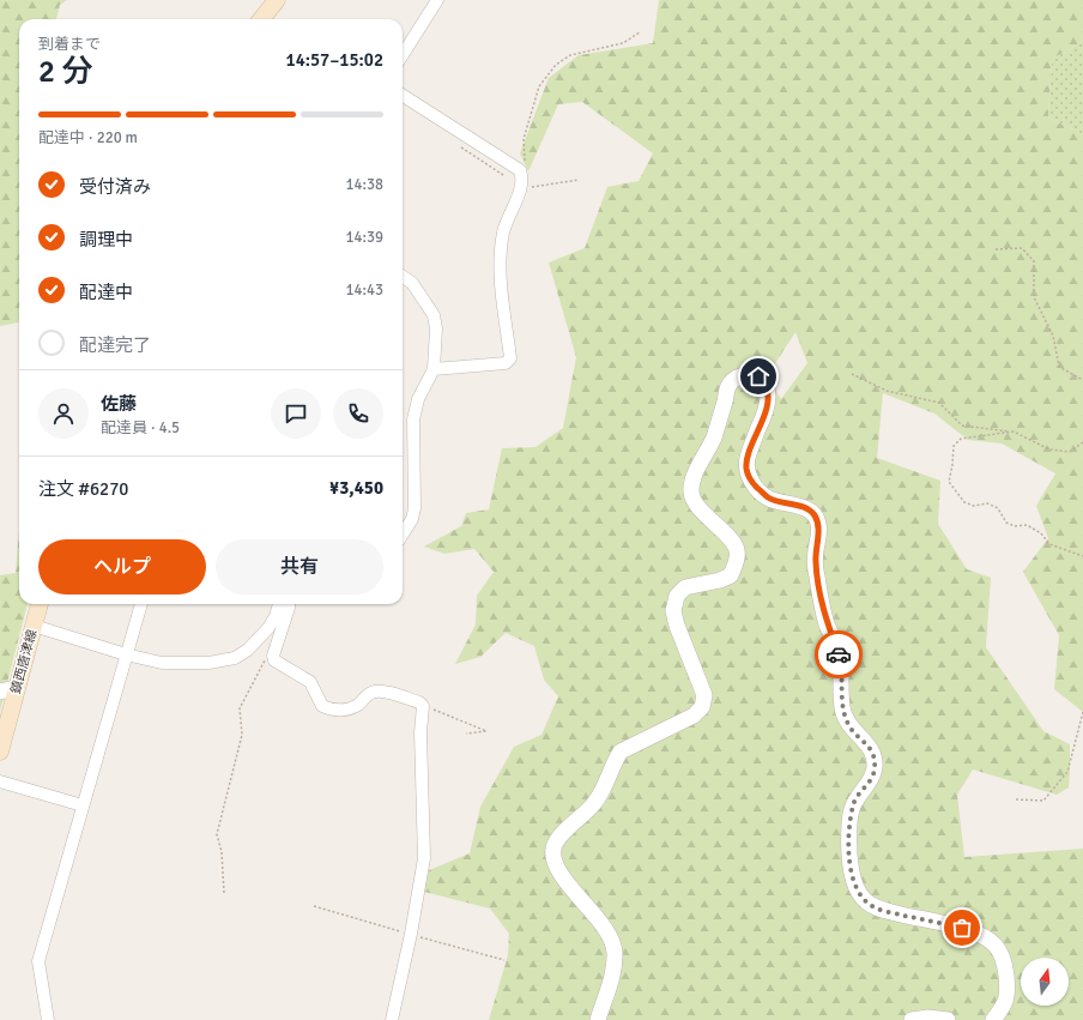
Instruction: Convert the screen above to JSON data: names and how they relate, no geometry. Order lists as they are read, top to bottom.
{
  "streets": {
    "main road": ["鎮西唐津線"]
  },
  "north": "top",
  "page": {
    "heading": ["2 分", "到着まで", "14:57–15:02"],
    "panel": [
      "佐藤",
      "配達員 · 4.5",
      "注文 #6270",
      "¥3,450"
    ],
    "bar": "配達中 · 220 m",
    "list": [
      ["受付済み", "14:38"],
      ["調理中", "14:39"],
      ["配達中", "14:43"],
      "配達完了"
    ],
    "buttons": ["ヘルプ", "共有"]
  }
}
